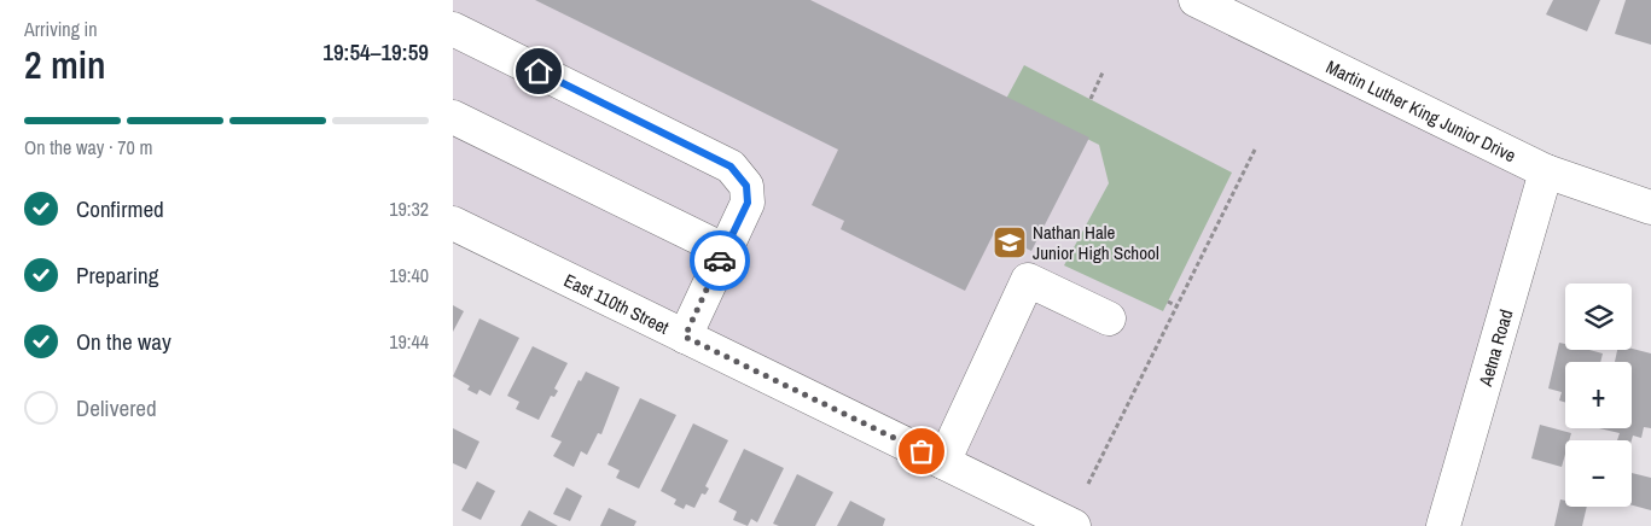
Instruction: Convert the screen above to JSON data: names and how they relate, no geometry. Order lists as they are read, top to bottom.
{
  "streets": {
    "street": ["Martin Luther King Junior Drive", "East 110th Street", "Aetna Road"]
  },
  "crossings": [
    ["Martin Luther King Junior Drive", "Aetna Road"]
  ],
  "places": {
    "school or university": ["Nathan Hale Junior High School"]
  },
  "page": {
    "heading": ["2 min", "Arriving in", "19:54–19:59"],
    "bar": "On the way · 70 m",
    "list": [
      ["Confirmed", "19:32"],
      ["Preparing", "19:40"],
      ["On the way", "19:44"],
      "Delivered"
    ],
    "map_buttons": ["+", "−"]
  }
}
